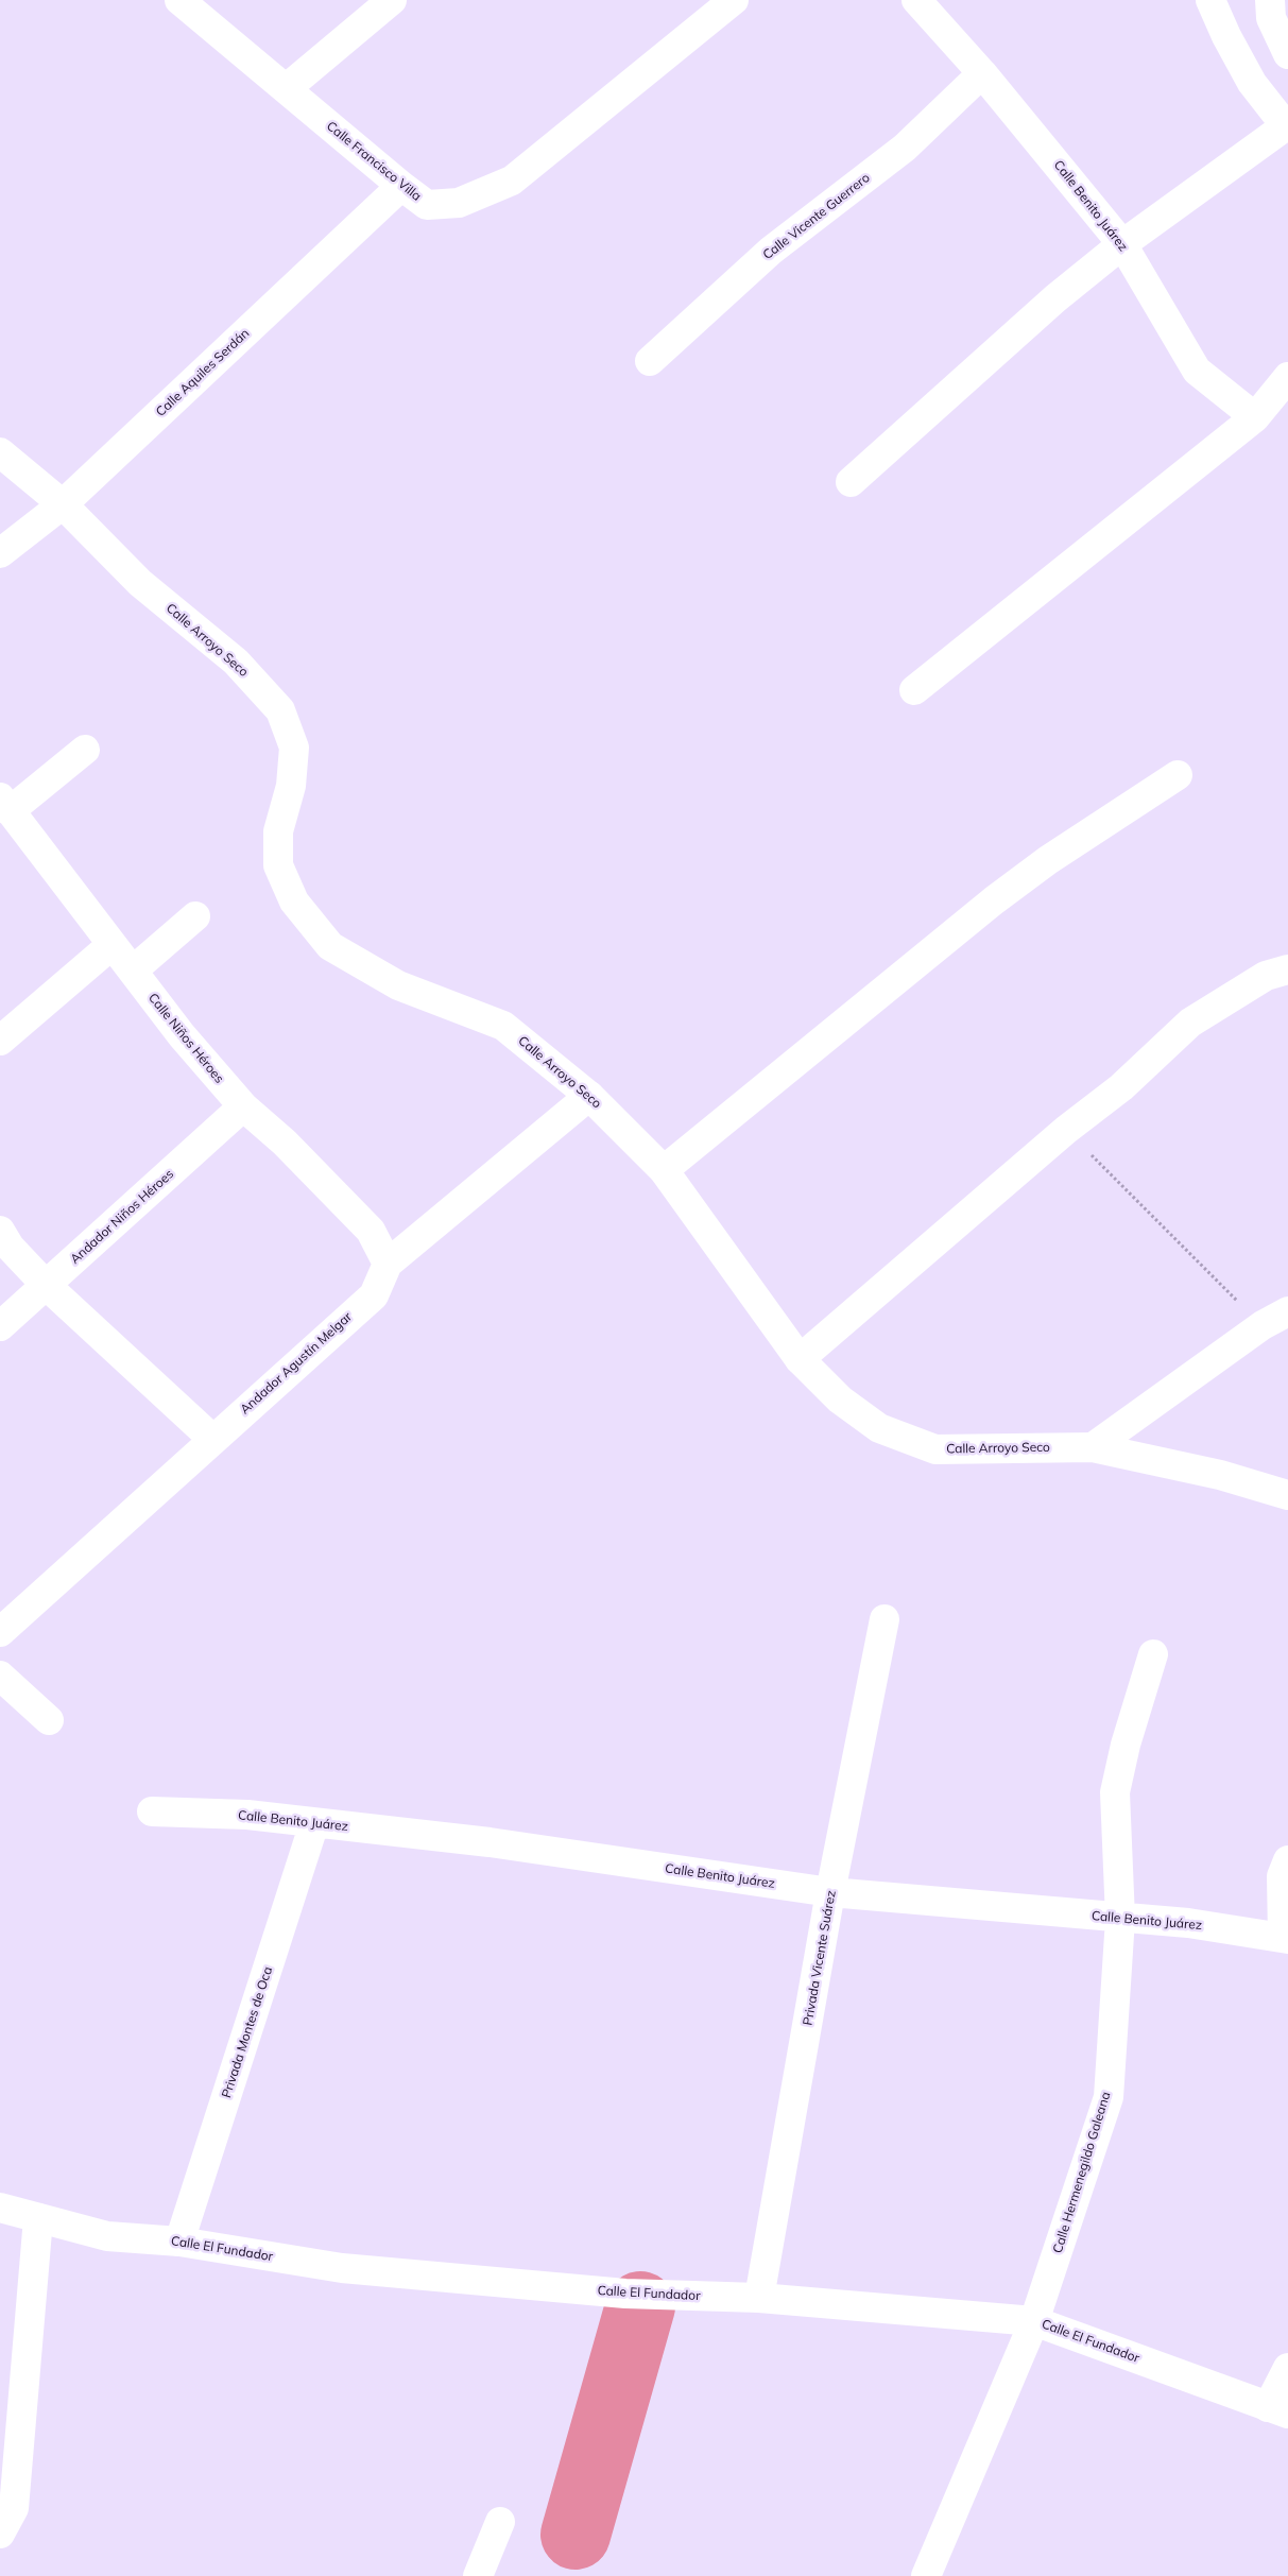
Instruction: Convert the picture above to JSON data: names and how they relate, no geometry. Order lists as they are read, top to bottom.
{
  "streets": {
    "street": [
      "Calle Francisco Villa",
      "Calle Benito Juárez",
      "Calle Vicente Guerrero",
      "Calle Aquiles Serdán",
      "Calle Arroyo Seco",
      "Calle Niños Héroes",
      "Andador Niños Héroes",
      "Andador Agustín Melgar",
      "Privada Vicente Suárez",
      "Privada Montes de Oca",
      "Calle Hermenegildo Galeana",
      "Calle El Fundador"
    ]
  },
  "crossings": [
    ["Calle Francisco Villa", "Calle Aquiles Serdán"],
    ["Calle Benito Juárez", "Calle Vicente Guerrero"],
    ["Calle Benito Juárez", "Privada Vicente Suárez"],
    ["Calle Benito Juárez", "Privada Montes de Oca"],
    ["Calle Benito Juárez", "Calle Hermenegildo Galeana"],
    ["Calle Aquiles Serdán", "Calle Arroyo Seco"],
    ["Calle Arroyo Seco", "Andador Agustín Melgar"],
    ["Calle Niños Héroes", "Andador Niños Héroes"],
    ["Calle Niños Héroes", "Andador Agustín Melgar"],
    ["Privada Vicente Suárez", "Calle El Fundador"],
    ["Privada Montes de Oca", "Calle El Fundador"],
    ["Calle Hermenegildo Galeana", "Calle El Fundador"]
  ]
}
